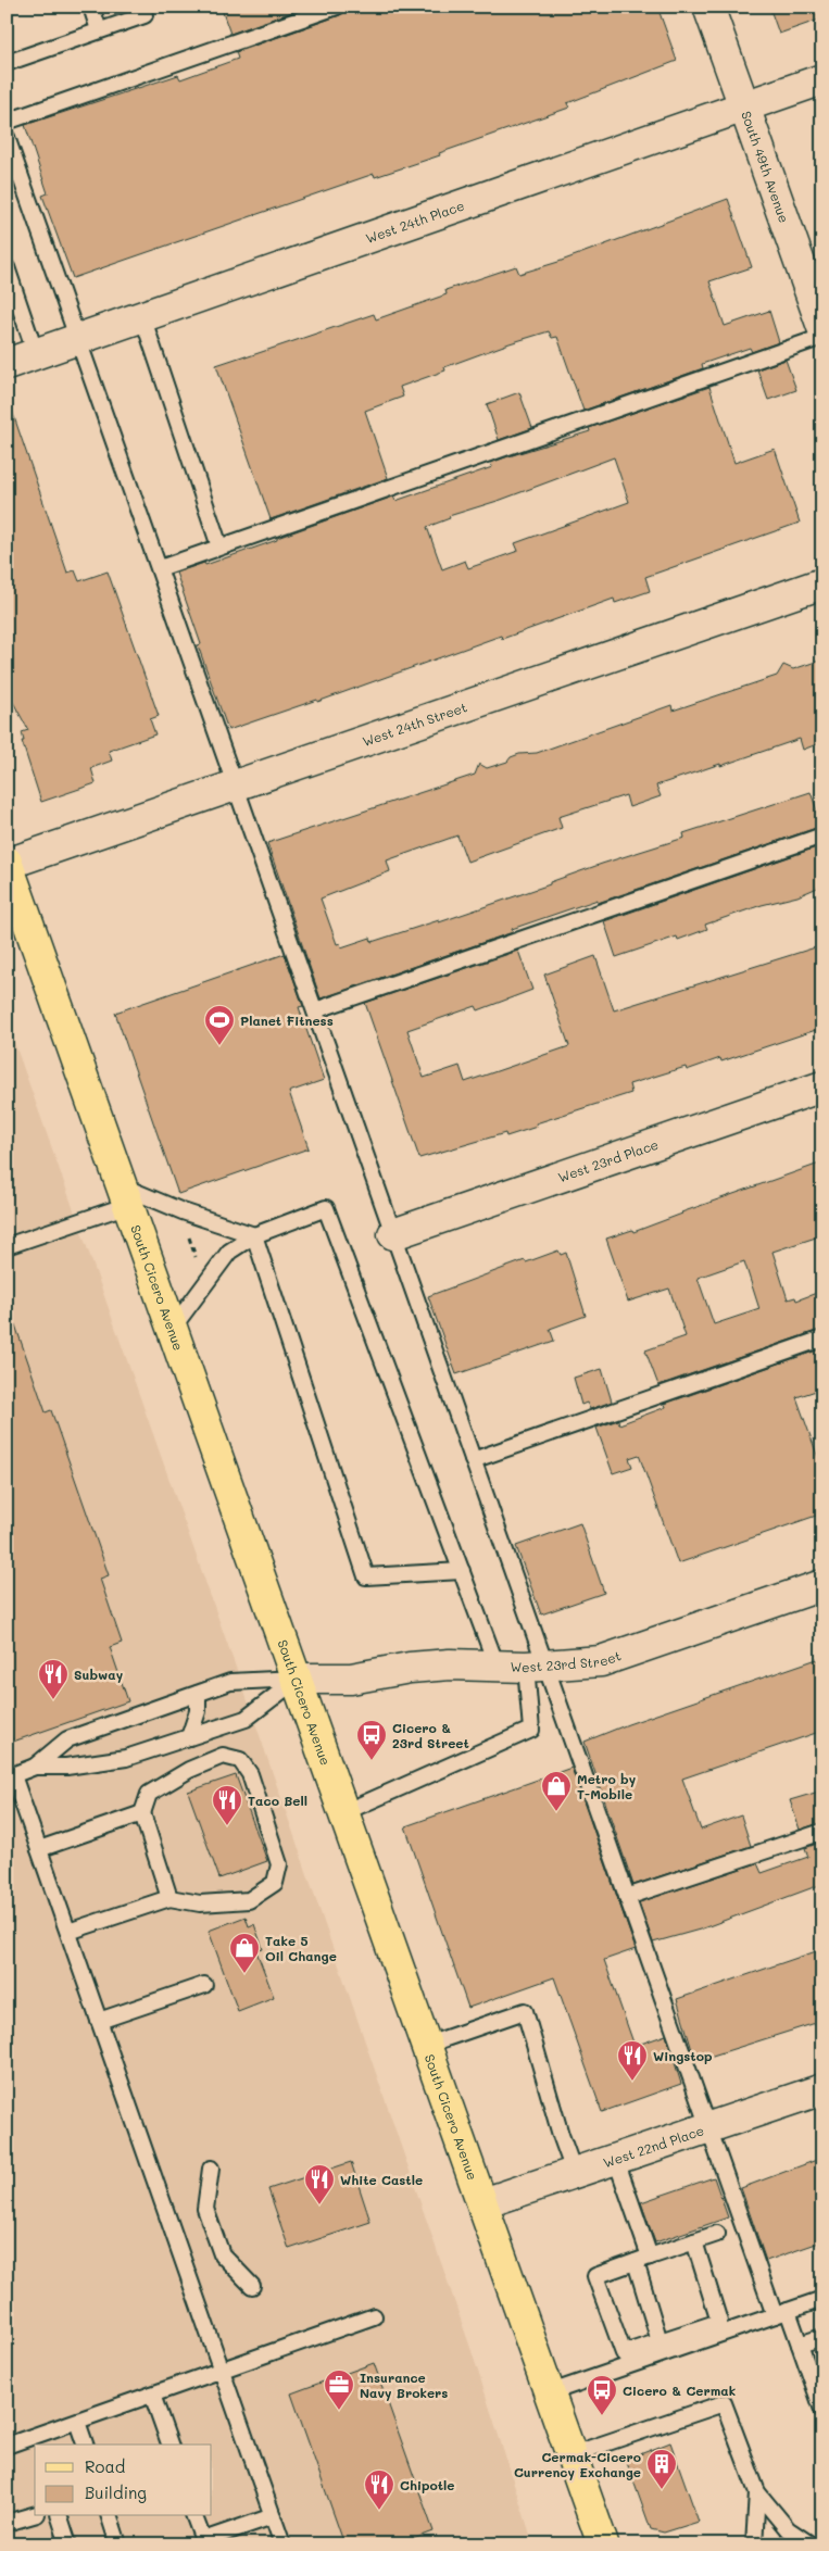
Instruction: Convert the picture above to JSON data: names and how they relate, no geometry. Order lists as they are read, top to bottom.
{
  "streets": {
    "main road": ["South Cicero Avenue"],
    "street": [
      "South 49th Avenue",
      "West 24th Place",
      "West 24th Street",
      "West 23rd Place",
      "West 23rd Street",
      "West 22nd Place"
    ]
  },
  "crossings": [
    ["South 49th Avenue", "West 24th Place"],
    ["West 24th Street", "South Cicero Avenue"],
    ["South Cicero Avenue", "West 23rd Street"],
    ["South Cicero Avenue", "West 22nd Place"]
  ],
  "places": {
    "sports": ["Planet Fitness"],
    "restaurant": [
      "Subway",
      "Taco Bell",
      "Wingstop",
      "White Castle",
      "Chipotle"
    ],
    "bus stop": ["Cicero & 23rd Street", "Cicero & Cermak"],
    "shop": ["Metro by T-Mobile", "Take 5 Oil Change"],
    "office": ["Insurance Navy Brokers"],
    "building": ["Cermak-Cicero Currency Exchange"]
  },
  "legend": ["Road", "Building"]
}
